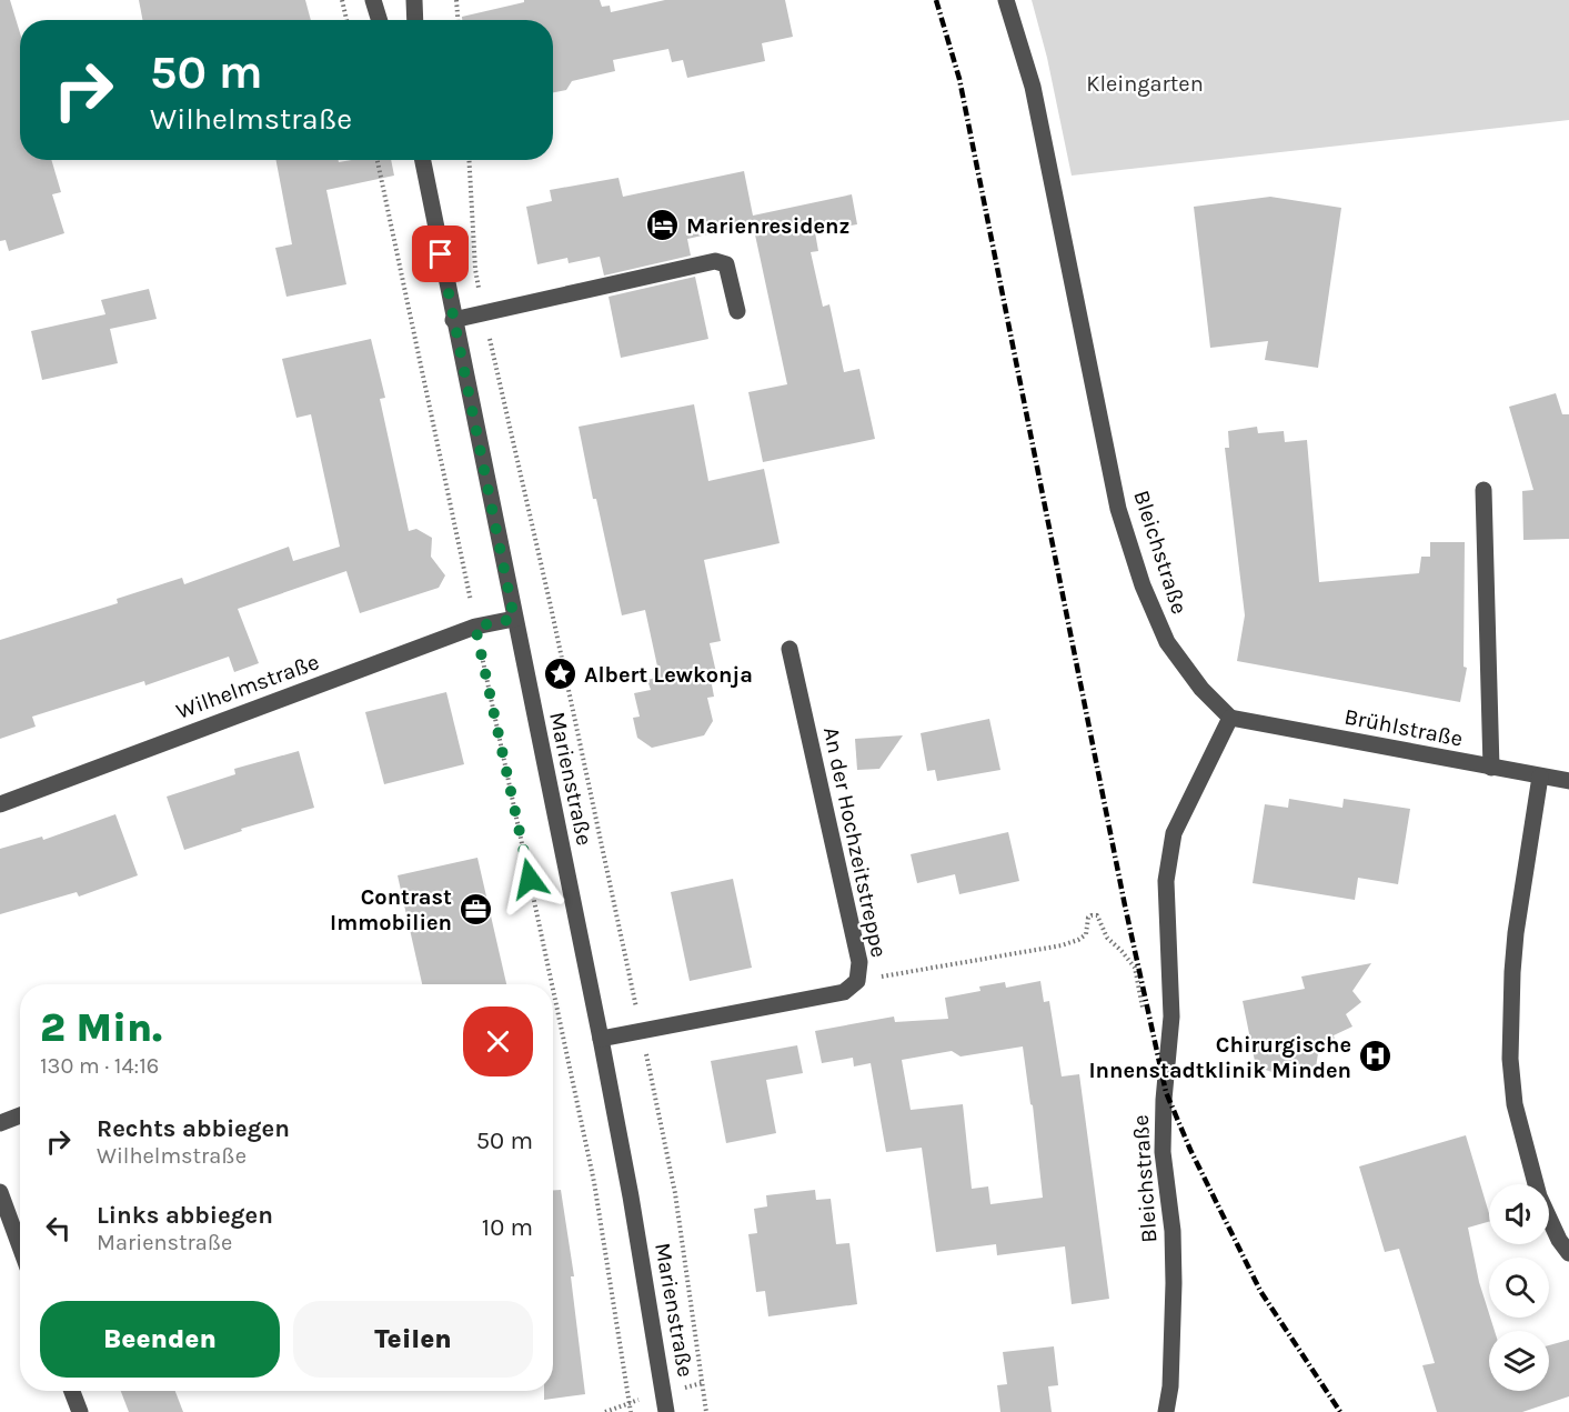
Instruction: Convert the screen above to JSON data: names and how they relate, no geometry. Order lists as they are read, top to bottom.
{
  "streets": {
    "street": [
      "Bleichstraße",
      "Wilhelmstraße",
      "Brühlstraße",
      "Marienstraße",
      "An der Hochzeitstreppe"
    ]
  },
  "crossings": [
    ["Bleichstraße", "Brühlstraße"],
    ["Wilhelmstraße", "Marienstraße"],
    ["Marienstraße", "An der Hochzeitstreppe"]
  ],
  "parks": ["Kleingarten"],
  "places": {
    "hotel": ["Marienresidenz"],
    "place": ["Albert Lewkonja"],
    "office": ["Contrast Immobilien"],
    "hospital": ["Chirurgische Innenstadtklinik Minden"]
  },
  "page": {
    "turn": ["50 m", "Wilhelmstraße"],
    "heading": ["2 Min.", "130 m · 14:16"],
    "list": [
      {
        "name": "Rechts abbiegen",
        "note": "Wilhelmstraße",
        "value": "50 m"
      },
      {
        "name": "Links abbiegen",
        "note": "Marienstraße",
        "value": "10 m"
      }
    ],
    "buttons": ["Beenden", "Teilen"]
  }
}
